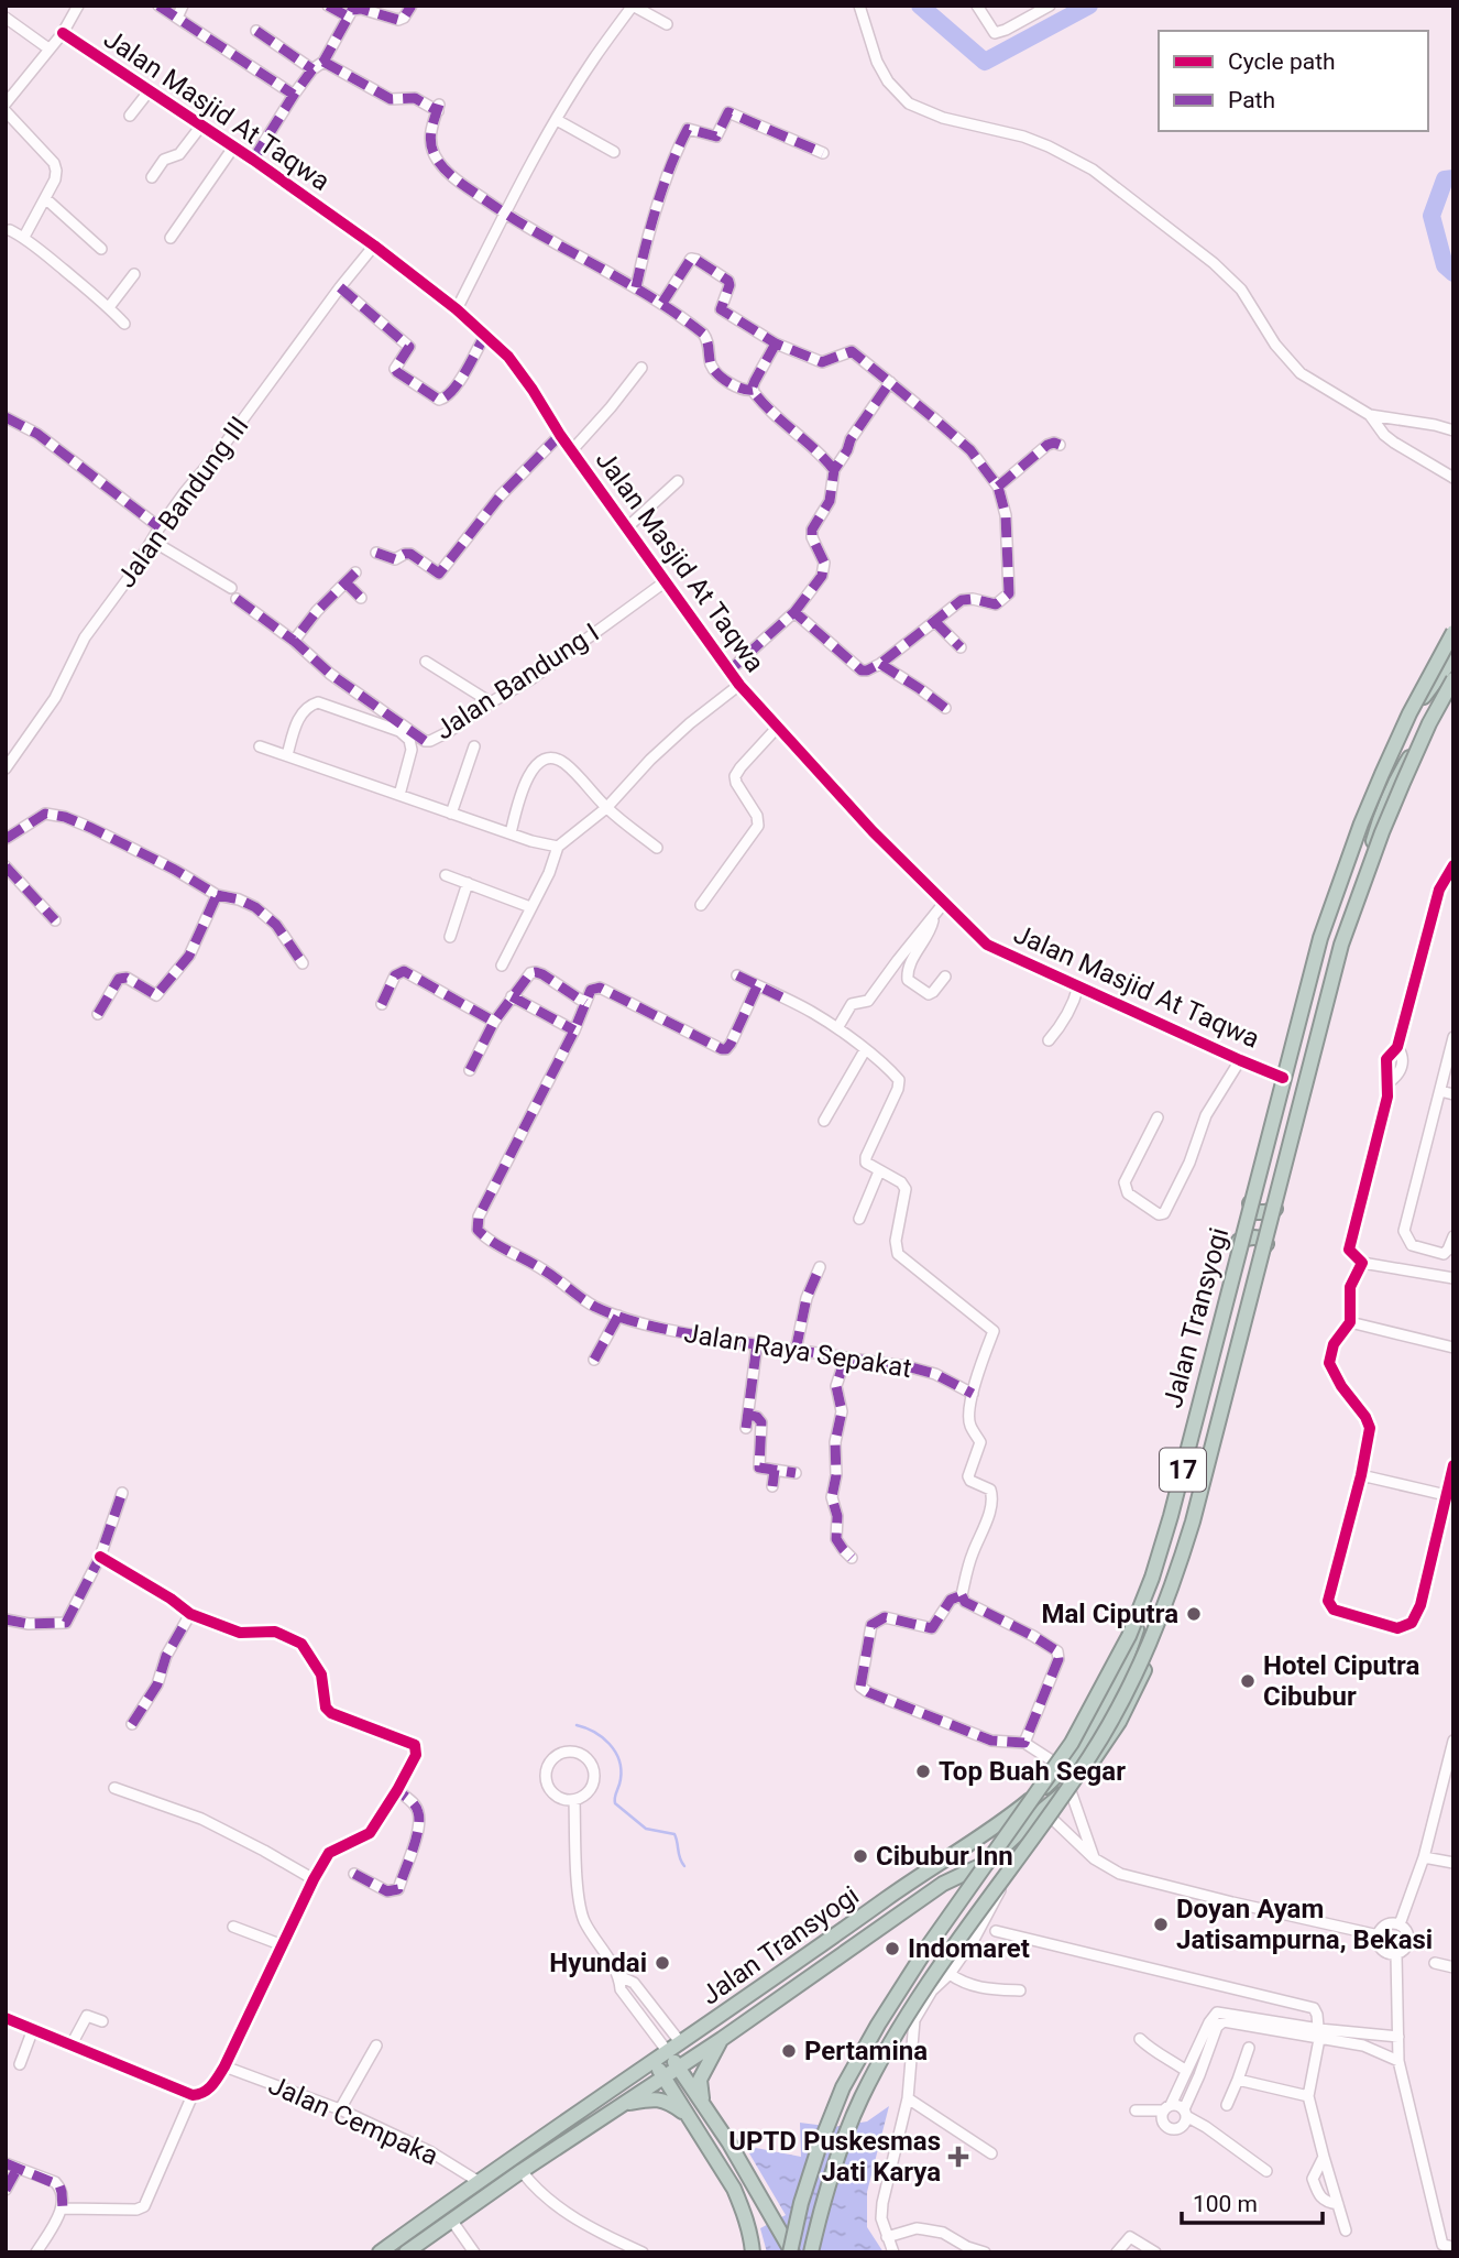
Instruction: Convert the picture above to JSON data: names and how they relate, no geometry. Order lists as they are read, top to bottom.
{
  "streets": {
    "highway": ["Jalan Transyogi", "17"],
    "street": [
      "Jalan Masjid At Taqwa",
      "Jalan Bandung III",
      "Jalan Bandung I",
      "Jalan Raya Sepakat",
      "Jalan Cempaka"
    ]
  },
  "crossings": [
    ["Jalan Masjid At Taqwa", "Jalan Bandung III"],
    ["Jalan Masjid At Taqwa", "Jalan Bandung I"],
    ["Jalan Masjid At Taqwa", "Jalan Transyogi"],
    ["Jalan Transyogi", "Jalan Cempaka"]
  ],
  "places": {
    "other": [
      "Mal Ciputra",
      "Hotel Ciputra Cibubur",
      "Top Buah Segar",
      "Cibubur Inn",
      "Doyan Ayam Jatisampurna, Bekasi",
      "Indomaret",
      "Hyundai",
      "Pertamina"
    ],
    "health": ["UPTD Puskesmas Jati Karya"]
  },
  "legend": ["Cycle path", "Path"],
  "scale_bar": "100 m"
}
